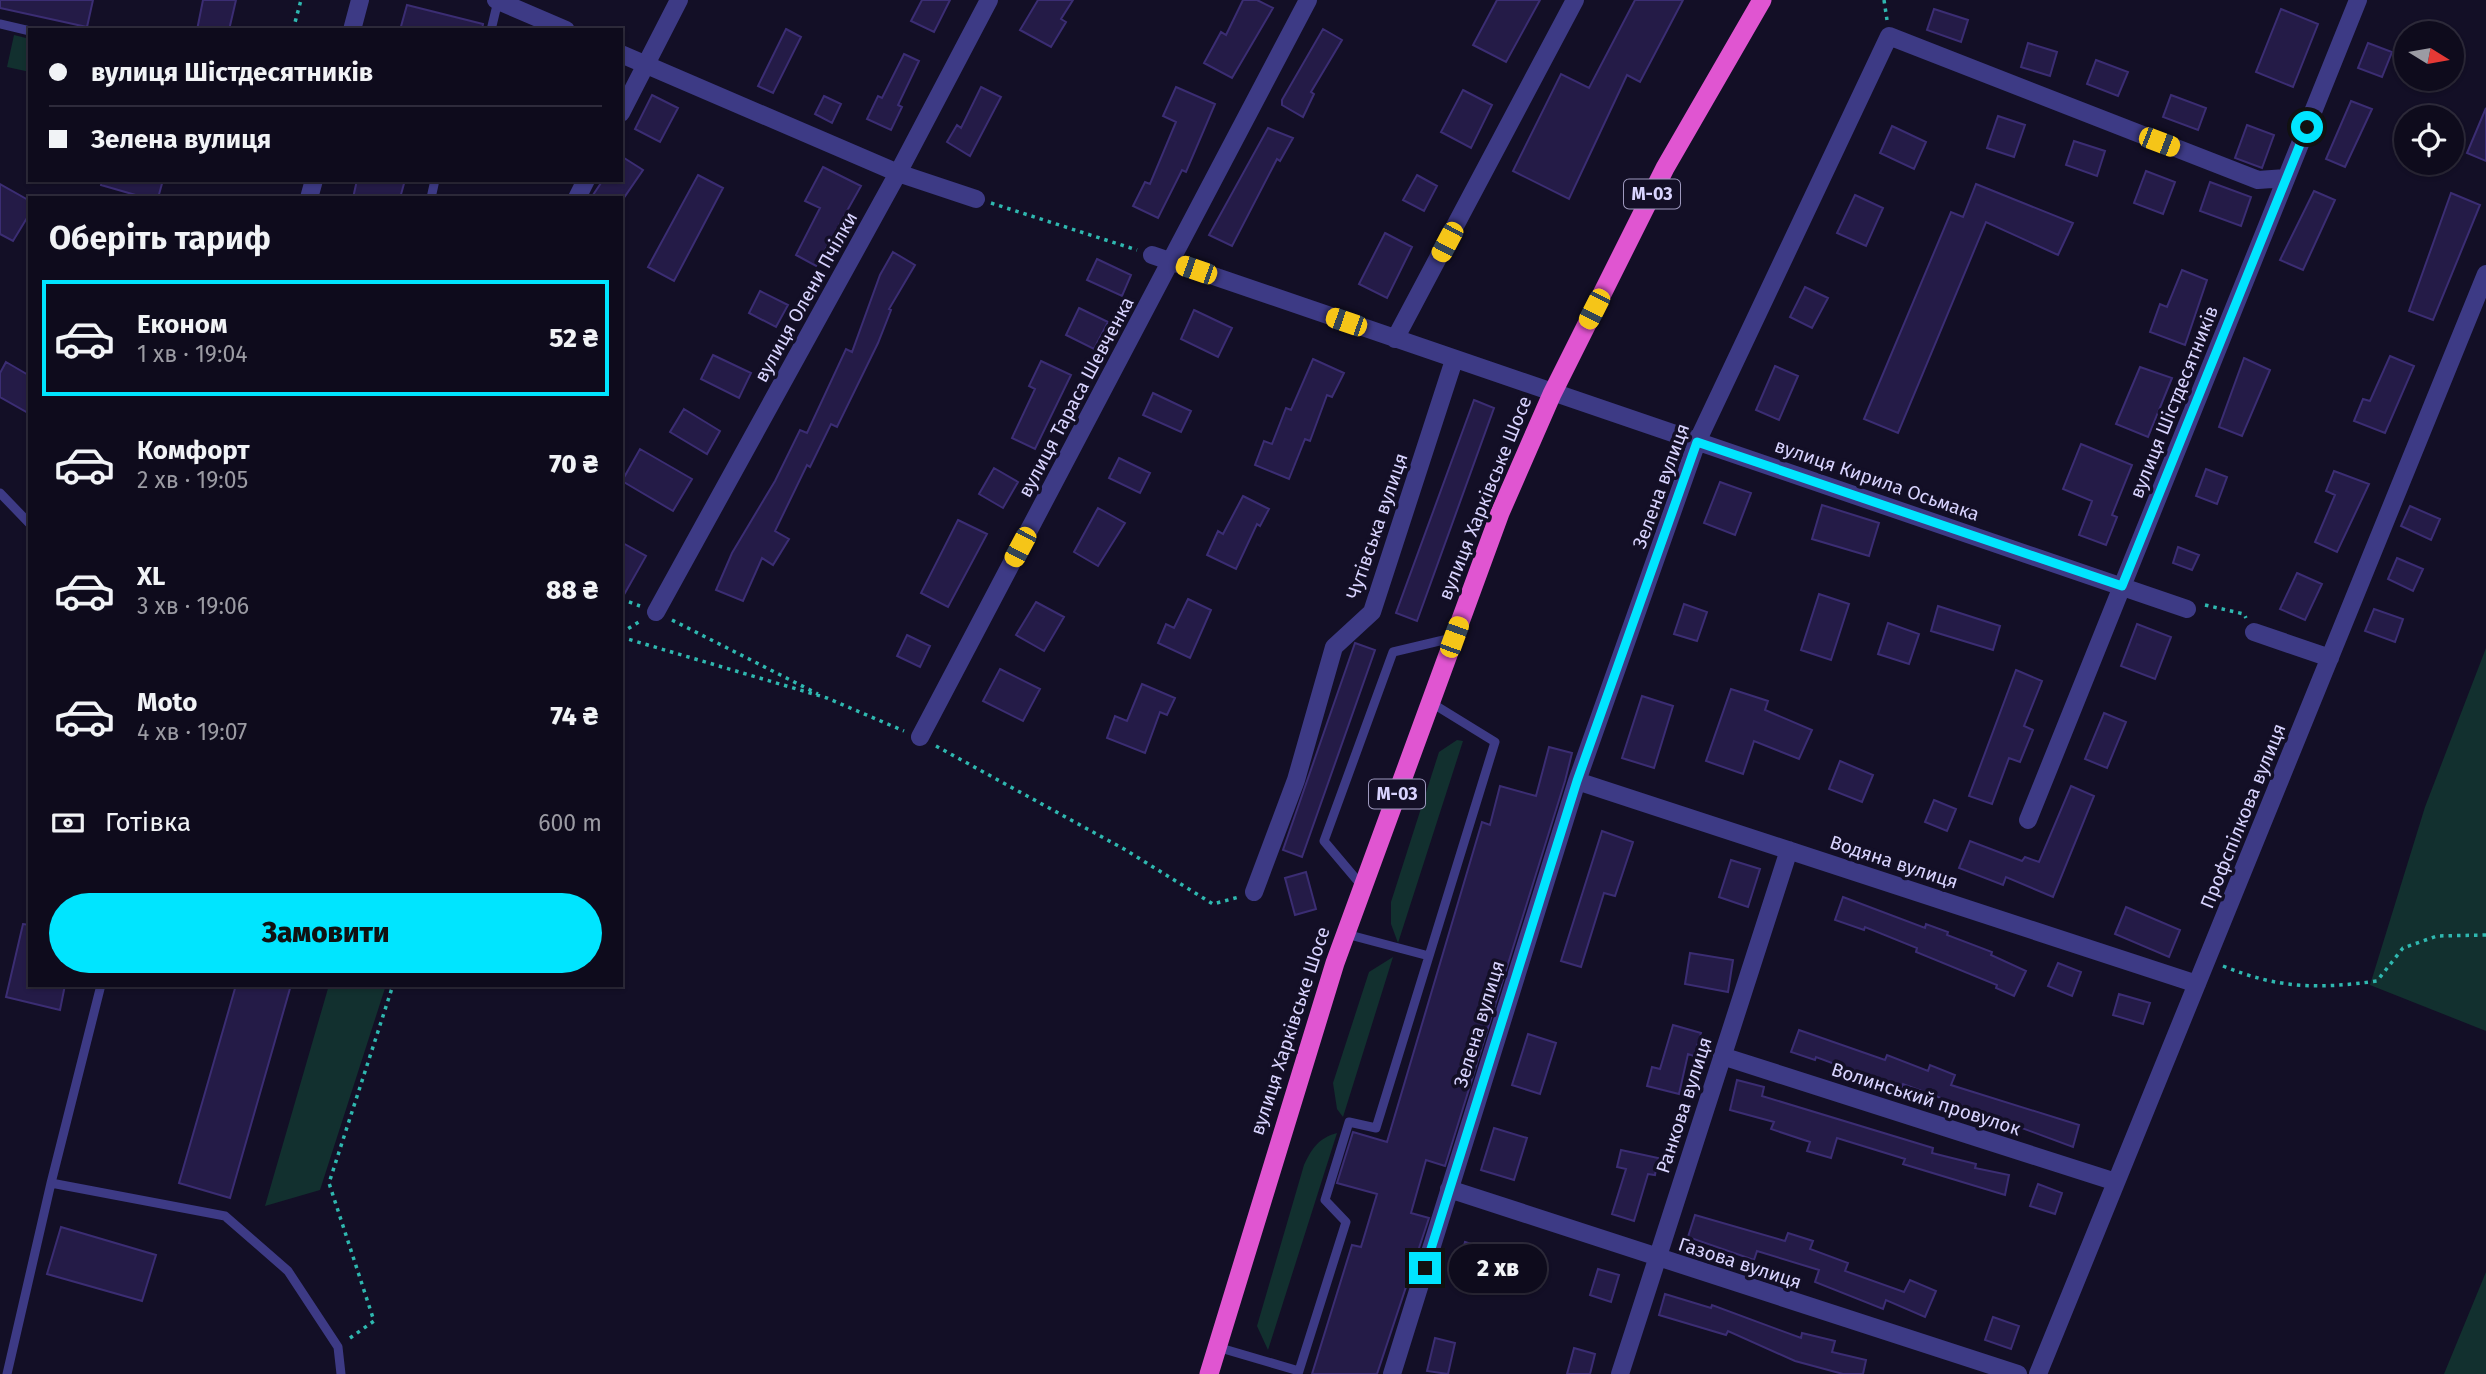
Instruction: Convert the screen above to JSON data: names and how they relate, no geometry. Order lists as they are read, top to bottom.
{
  "streets": {
    "highway": ["М-03", "вулиця Харківське Шосе"],
    "street": [
      "вулиця Олени Пчілки",
      "вулиця Тараса Шевченка",
      "вулиця Шістдесятників",
      "вулиця Кирила Осьмака",
      "Зелена вулиця",
      "Чутівська вулиця",
      "Профспілкова вулиця",
      "Водяна вулиця",
      "Волинський провулок",
      "Ранкова вулиця",
      "Газова вулиця"
    ]
  },
  "crossings": [
    ["вулиця Тараса Шевченка", "вулиця Кирила Осьмака"],
    ["вулиця Шістдесятників", "вулиця Кирила Осьмака"],
    ["вулиця Шістдесятників", "Зелена вулиця"],
    ["вулиця Кирила Осьмака", "Зелена вулиця"],
    ["вулиця Кирила Осьмака", "вулиця Харківське Шосе"],
    ["вулиця Кирила Осьмака", "Чутівська вулиця"],
    ["Зелена вулиця", "Водяна вулиця"],
    ["Зелена вулиця", "Газова вулиця"],
    ["Профспілкова вулиця", "Водяна вулиця"],
    ["Профспілкова вулиця", "Волинський провулок"],
    ["Водяна вулиця", "Ранкова вулиця"],
    ["Волинський провулок", "Ранкова вулиця"],
    ["Ранкова вулиця", "Газова вулиця"]
  ],
  "north": "right",
  "page": {
    "banner": ["вулиця Шістдесятників", "Зелена вулиця"],
    "heading": "Оберіть тариф",
    "list": [
      {
        "name": "Економ",
        "note": "1 хв · 19:04",
        "value": "52 ₴"
      },
      {
        "name": "Комфорт",
        "note": "2 хв · 19:05",
        "value": "70 ₴"
      },
      {
        "name": "XL",
        "note": "3 хв · 19:06",
        "value": "88 ₴"
      },
      {
        "name": "Moto",
        "note": "4 хв · 19:07",
        "value": "74 ₴"
      }
    ],
    "pay": ["Готівка", "600 m"],
    "buttons": "Замовити",
    "bubble": "2 хв"
  }
}
